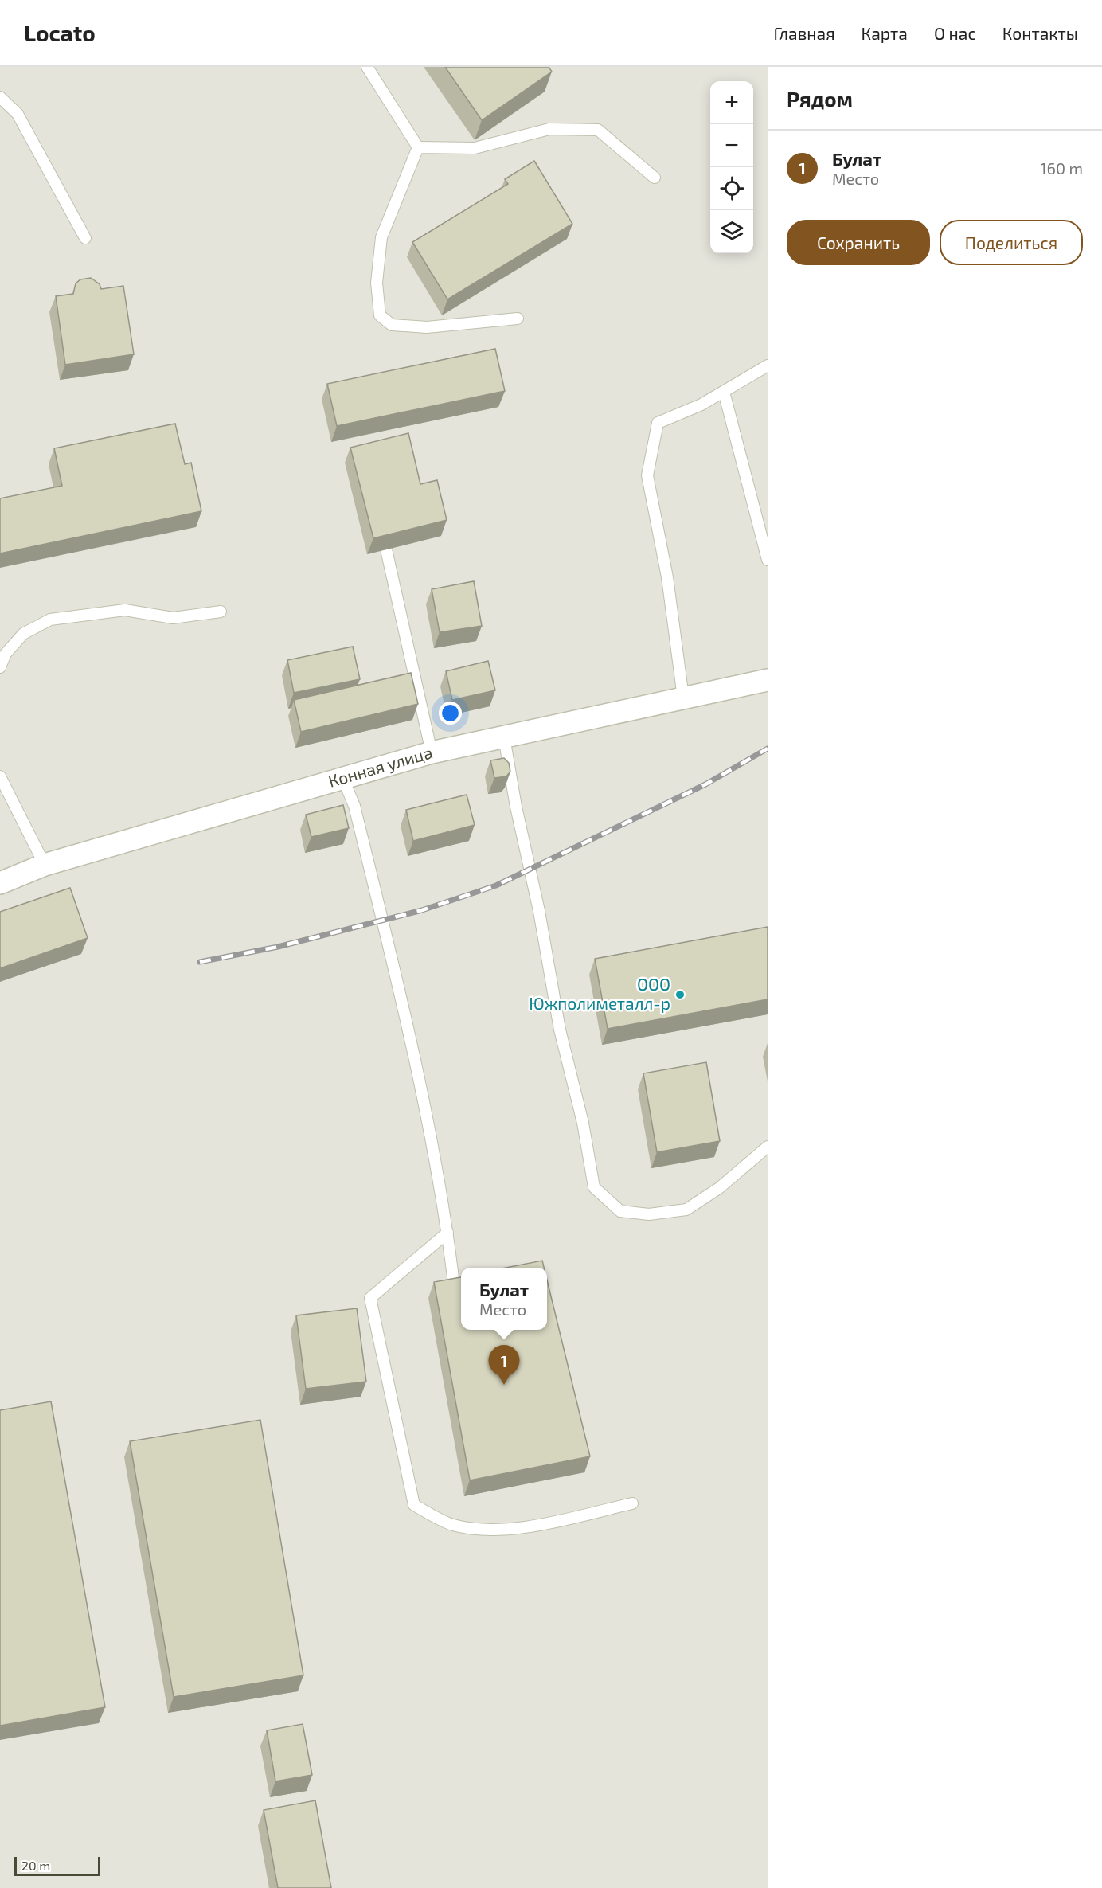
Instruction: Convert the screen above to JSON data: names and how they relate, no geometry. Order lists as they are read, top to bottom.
{
  "streets": {
    "street": ["Конная улица"]
  },
  "places": ["ООО Южполиметалл-р"],
  "scale_bar": "20 m",
  "page": {
    "header": "Locato",
    "nav": [
      "Главная",
      "Карта",
      "О нас",
      "Контакты"
    ],
    "heading": "Рядом",
    "map_buttons": ["+", "−"],
    "list": [
      {
        "mark": "1",
        "name": "Булат",
        "note": "Место",
        "value": "160 m"
      }
    ],
    "buttons": ["Сохранить", "Поделиться"],
    "popup": ["Булат", "Место"],
    "pins": "1",
    "scale": "20 m"
  }
}
